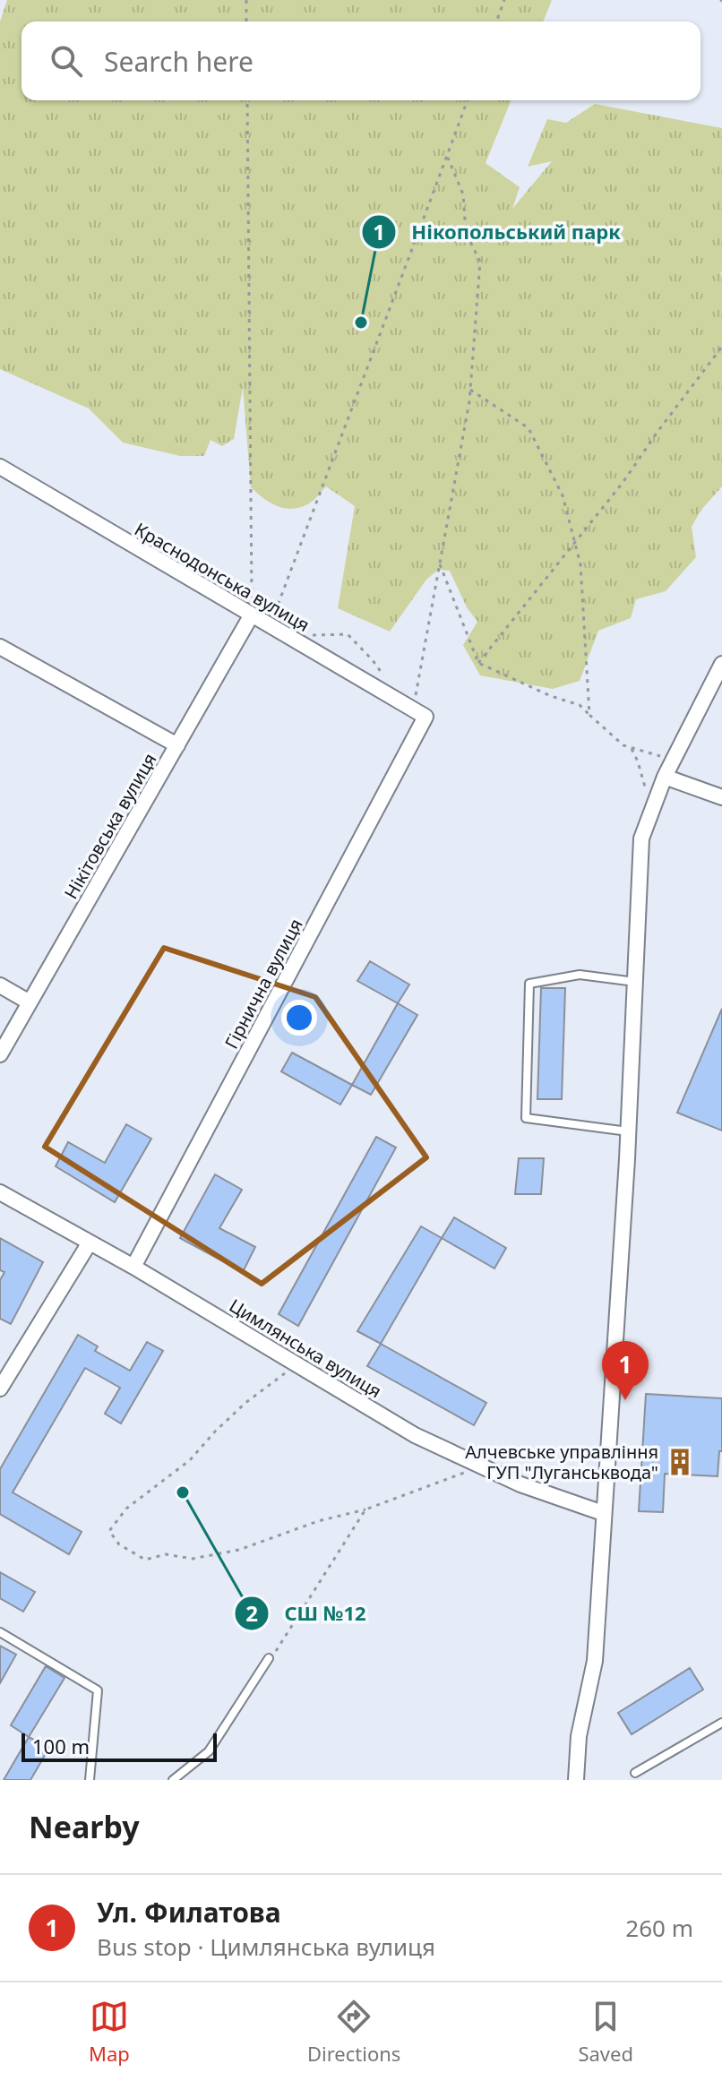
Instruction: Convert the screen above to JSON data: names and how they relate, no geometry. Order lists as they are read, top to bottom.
{
  "streets": {
    "street": [
      "Краснодонська вулиця",
      "Нікітовська вулиця",
      "Гірнична вулиця",
      "Цимлянська вулиця"
    ]
  },
  "crossings": [
    ["Краснодонська вулиця", "Нікітовська вулиця"],
    ["Краснодонська вулиця", "Гірнична вулиця"],
    ["Гірнична вулиця", "Цимлянська вулиця"]
  ],
  "places": {
    "other": ["Нікопольський парк", "СШ №12"],
    "building": ["Алчевське управління ГУП \"Луганськвода\""]
  },
  "scale_bar": "100 m",
  "page": {
    "search": "Search here",
    "pins": "1",
    "scale": "100 m",
    "heading": "Nearby",
    "list": [
      {
        "mark": "1",
        "name": "Ул. Филатова",
        "note": "Bus stop · Цимлянська вулиця",
        "value": "260 m"
      }
    ],
    "nav": ["Map", "Directions", "Saved"]
  }
}
